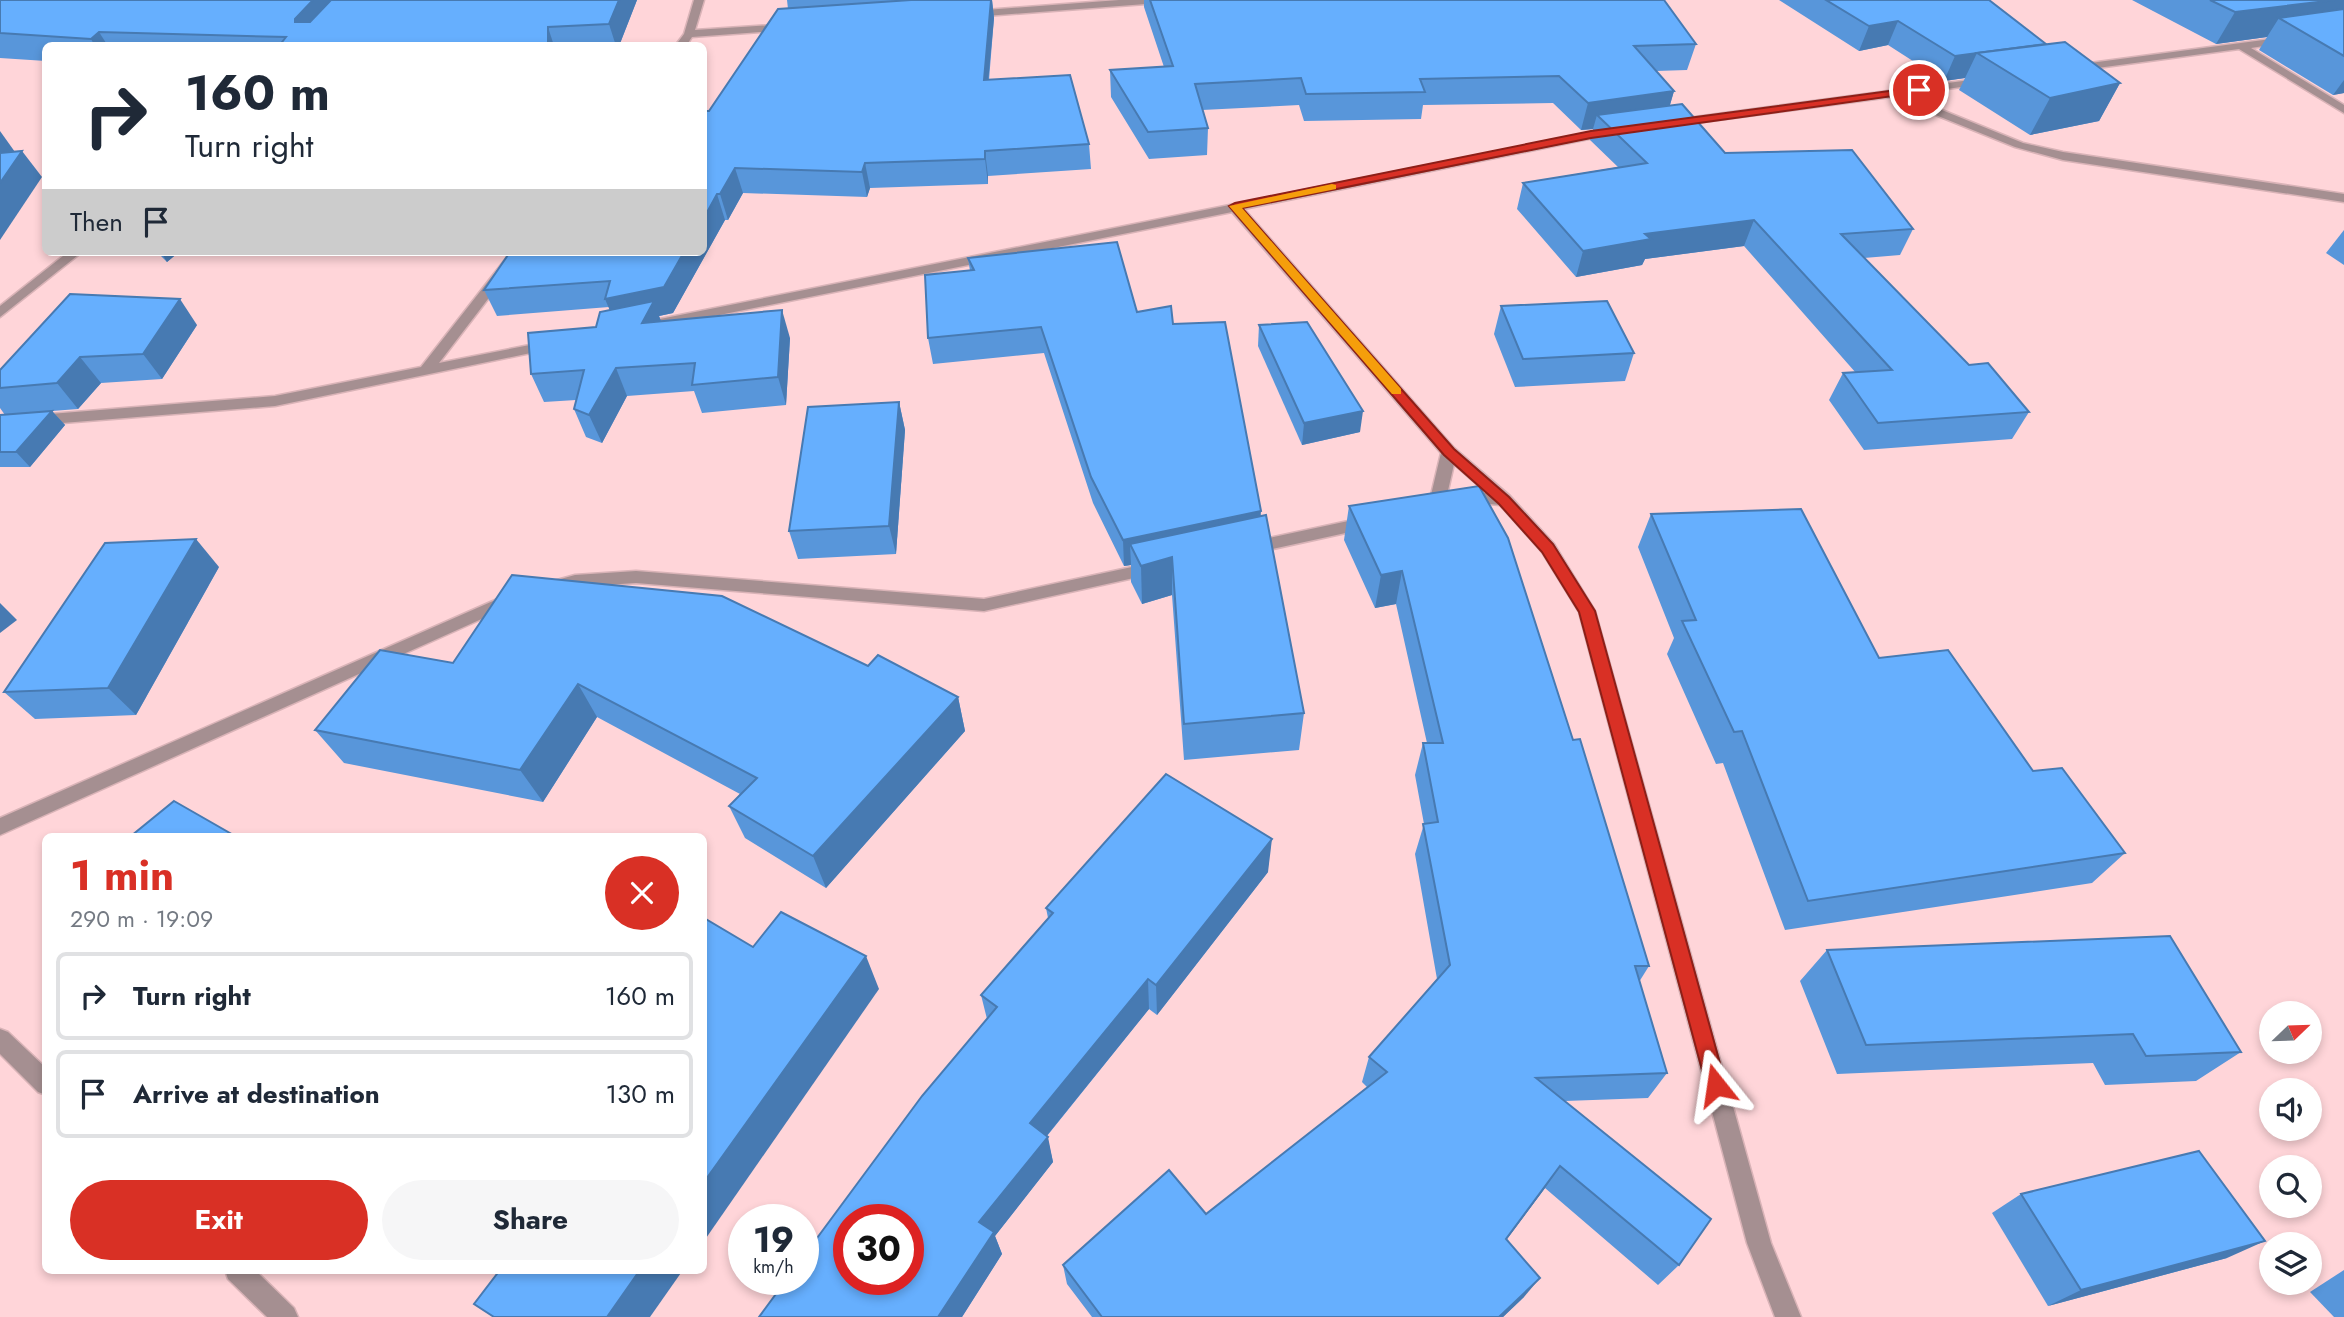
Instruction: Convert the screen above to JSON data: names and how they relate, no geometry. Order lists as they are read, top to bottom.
{
  "north": "top right",
  "page": {
    "turn": ["160 m", "Turn right"],
    "then": "Then",
    "heading": ["1 min", "290 m · 19:09"],
    "list": [
      {
        "name": "Turn right",
        "value": "160 m"
      },
      {
        "name": "Arrive at destination",
        "value": "130 m"
      }
    ],
    "buttons": ["Exit", "Share"],
    "speed": "19 km/h",
    "limit": "30"
  }
}
